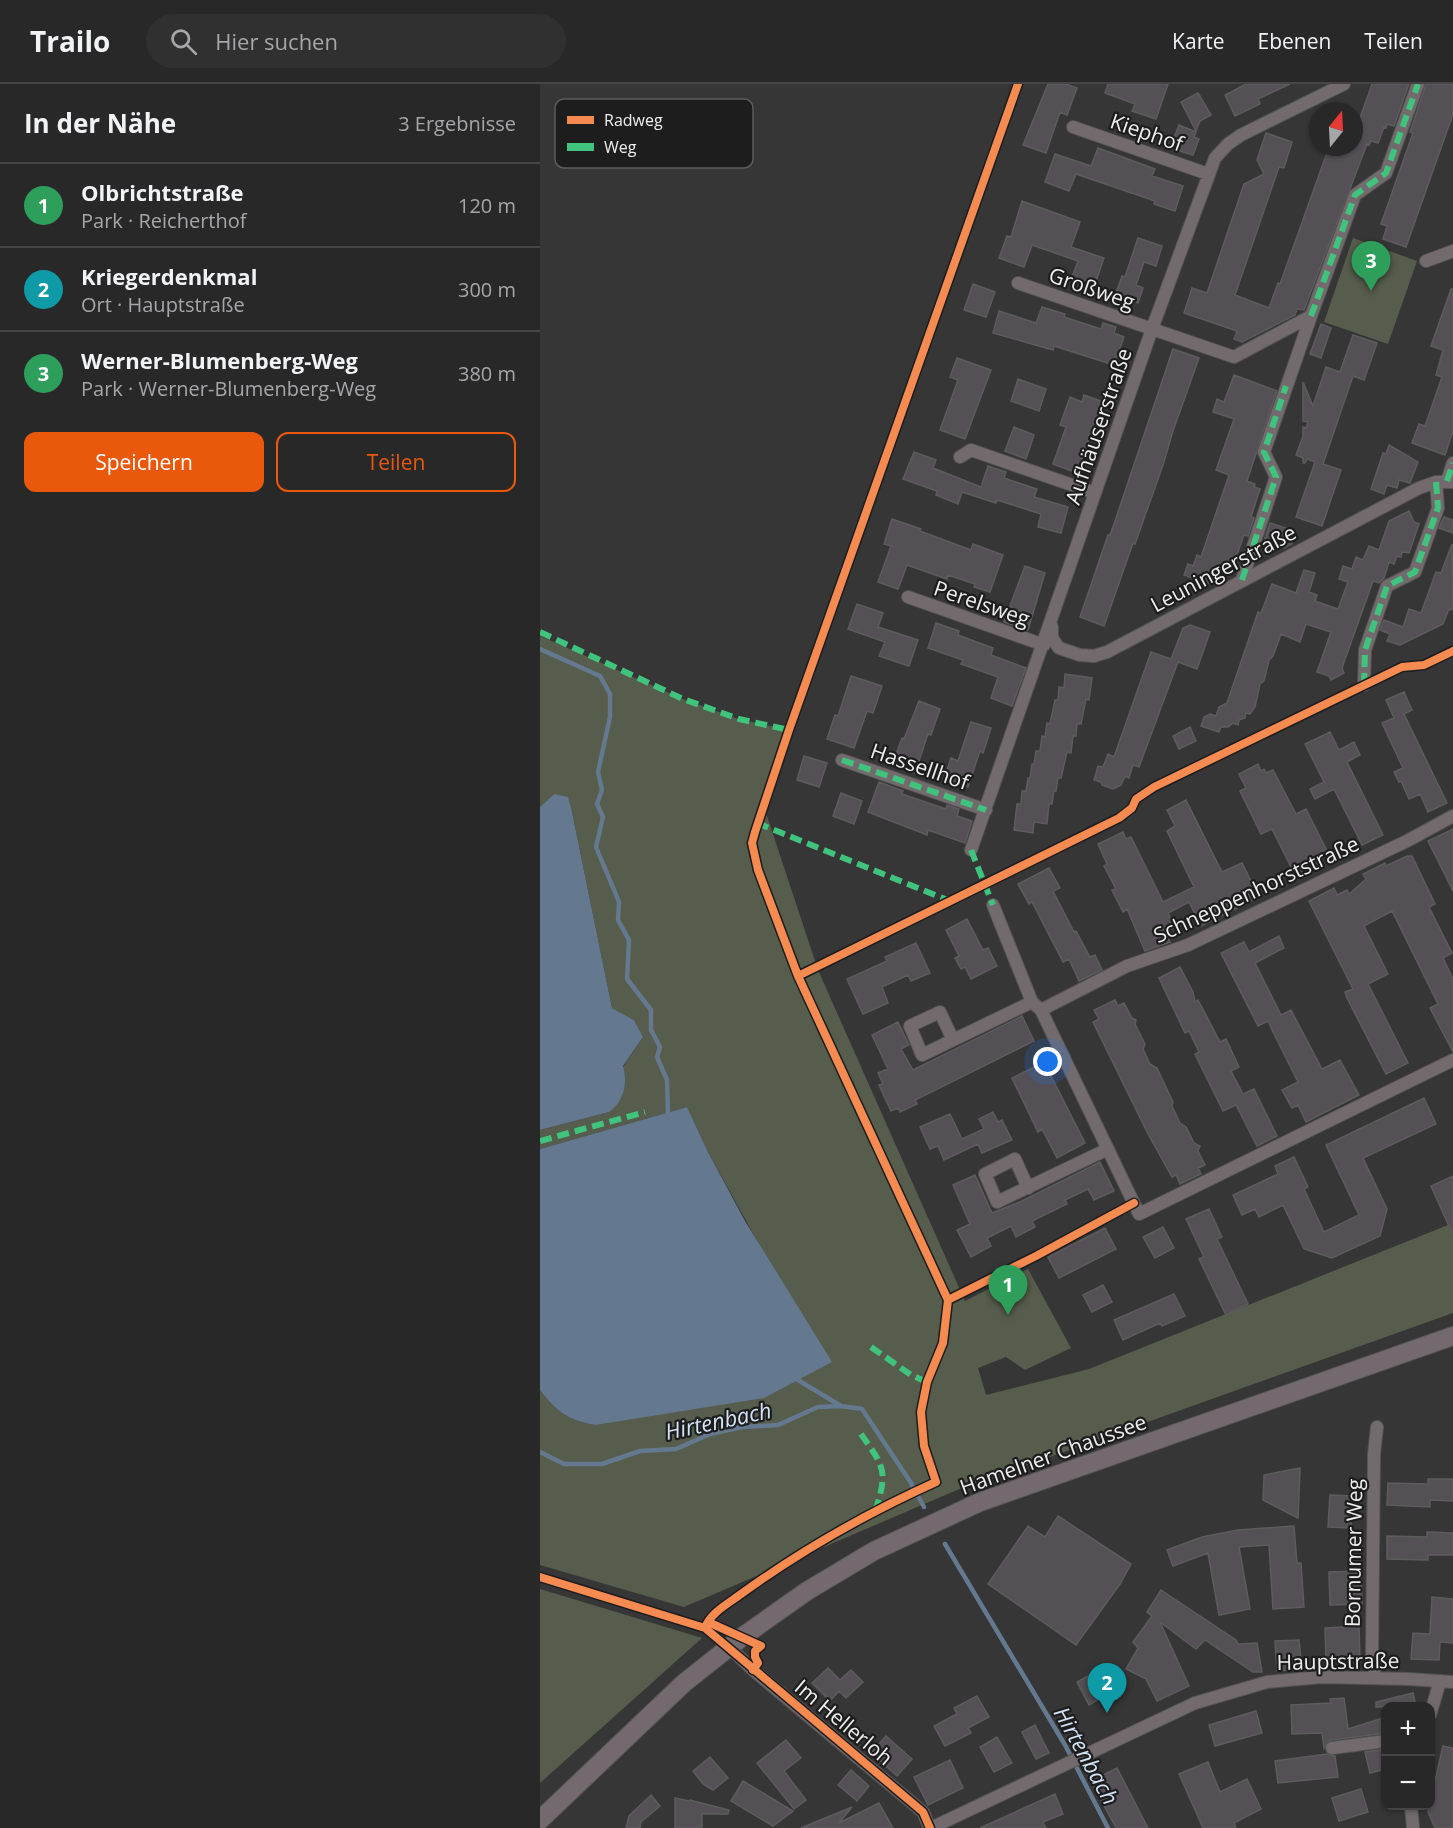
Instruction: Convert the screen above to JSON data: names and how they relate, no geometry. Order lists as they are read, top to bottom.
{
  "streets": {
    "main road": ["Hamelner Chaussee"],
    "street": [
      "Kiephof",
      "Großweg",
      "Aufhäuserstraße",
      "Leuningerstraße",
      "Perelsweg",
      "Hassellhof",
      "Schneppenhorststraße",
      "Bornumer Weg",
      "Hauptstraße",
      "Im Hellerloh"
    ]
  },
  "crossings": [
    ["Kiephof", "Aufhäuserstraße"],
    ["Großweg", "Aufhäuserstraße"],
    ["Aufhäuserstraße", "Leuningerstraße"],
    ["Aufhäuserstraße", "Perelsweg"],
    ["Aufhäuserstraße", "Hassellhof"],
    ["Hamelner Chaussee", "Im Hellerloh"],
    ["Bornumer Weg", "Hauptstraße"],
    ["Hauptstraße", "Im Hellerloh"]
  ],
  "water": ["Hirtenbach"],
  "legend": ["Radweg", "Weg"],
  "north": "top",
  "page": {
    "header": "Trailo",
    "search": "Hier suchen",
    "nav": ["Karte", "Ebenen", "Teilen"],
    "heading": ["In der Nähe", "3 Ergebnisse"],
    "list": [
      {
        "mark": "1",
        "name": "Olbrichtstraße",
        "note": "Park · Reicherthof",
        "value": "120 m"
      },
      {
        "mark": "2",
        "name": "Kriegerdenkmal",
        "note": "Ort · Hauptstraße",
        "value": "300 m"
      },
      {
        "mark": "3",
        "name": "Werner-Blumenberg-Weg",
        "note": "Park · Werner-Blumenberg-Weg",
        "value": "380 m"
      }
    ],
    "pins": ["3", "1", "2"],
    "buttons": ["Speichern", "Teilen"],
    "map_buttons": ["+", "−"]
  }
}
